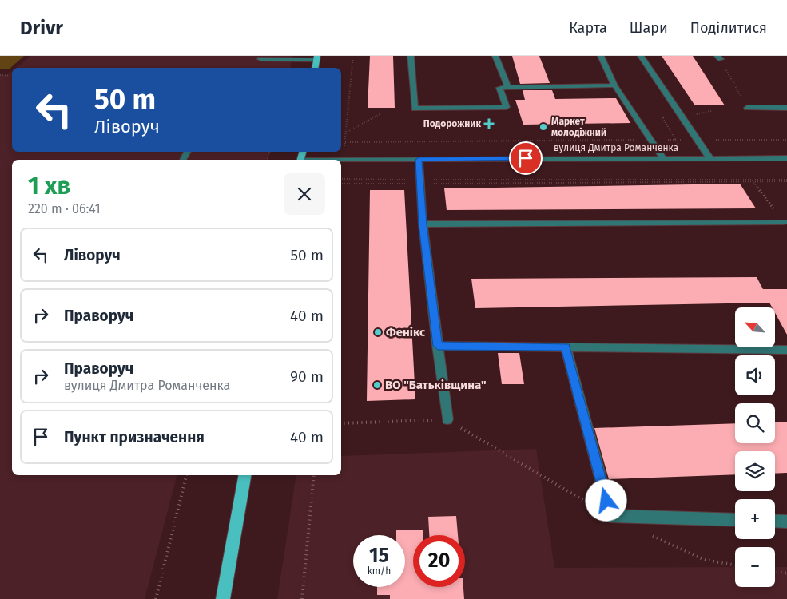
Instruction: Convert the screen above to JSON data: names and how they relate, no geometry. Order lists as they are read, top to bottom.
{
  "streets": {
    "street": ["вулиця Дмитра Романченка"]
  },
  "places": {
    "health": ["Подорожник"],
    "other": ["Маркет молодіжний", "Фенікс", "ВО \"Батьківщина\""]
  },
  "north": "top left",
  "page": {
    "header": "Drivr",
    "nav": ["Карта", "Шари", "Поділитися"],
    "turn": ["50 m", "Ліворуч"],
    "heading": ["1 хв", "220 m · 06:41"],
    "list": [
      {
        "name": "Ліворуч",
        "value": "50 m"
      },
      {
        "name": "Праворуч",
        "value": "40 m"
      },
      {
        "name": "Праворуч",
        "note": "вулиця Дмитра Романченка",
        "value": "90 m"
      },
      {
        "name": "Пункт призначення",
        "value": "40 m"
      }
    ],
    "map_buttons": ["+", "−"],
    "speed": "15 km/h",
    "limit": "20"
  }
}
